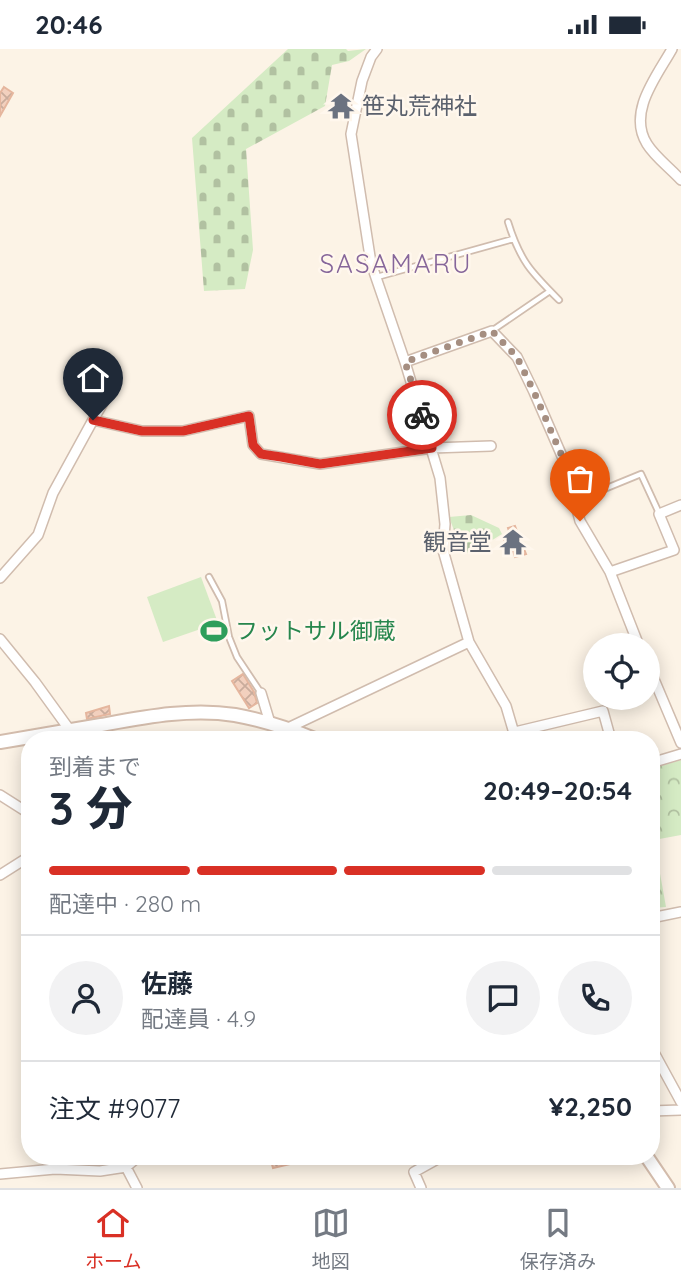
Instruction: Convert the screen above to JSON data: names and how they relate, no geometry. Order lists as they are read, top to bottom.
{
  "districts": ["SASAMARU"],
  "places": {
    "temple": ["笹丸荒神社", "観音堂"],
    "sports": ["フットサル御蔵"]
  },
  "page": {
    "status": "20:46",
    "heading": ["3 分", "到着まで", "20:49–20:54"],
    "panel": [
      "佐藤",
      "配達員 · 4.9",
      "注文 #9077",
      "¥2,250"
    ],
    "bar": "配達中 · 280 m",
    "tabs": ["ホーム", "地図", "保存済み"]
  }
}
